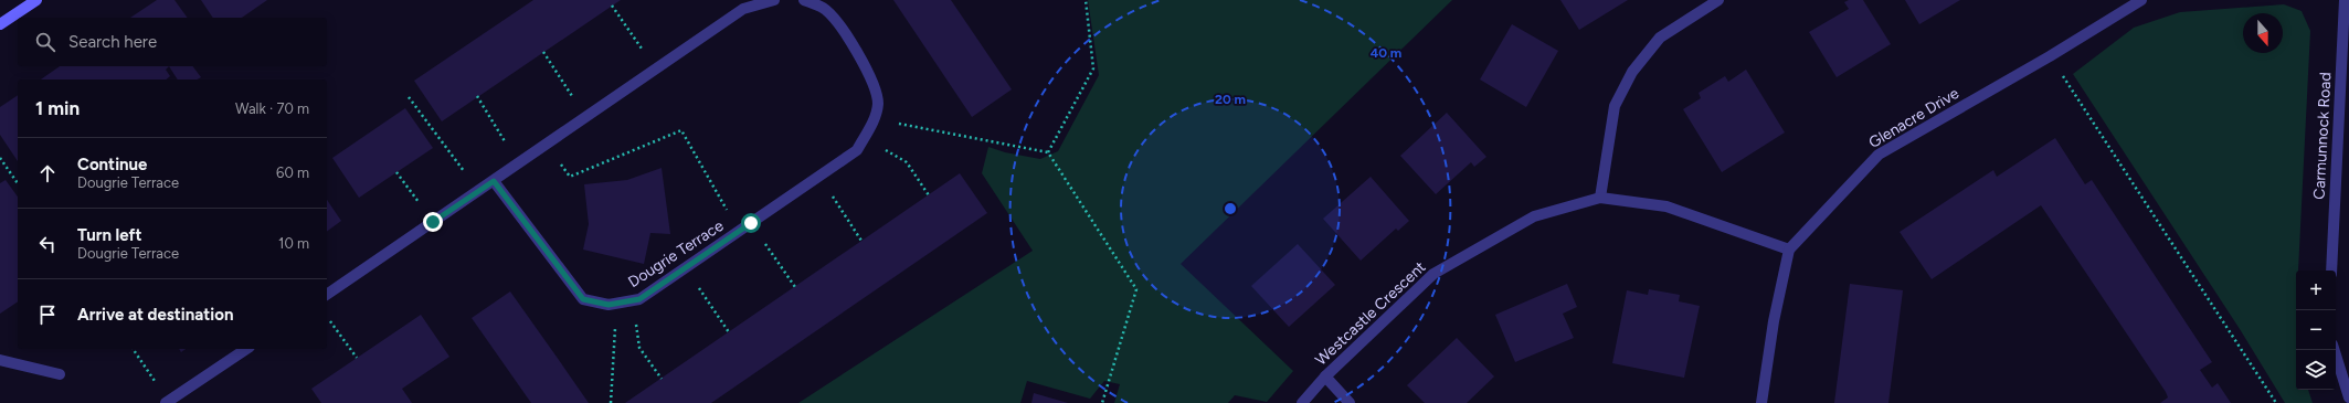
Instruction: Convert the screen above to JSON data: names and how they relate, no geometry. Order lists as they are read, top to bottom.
{
  "streets": {
    "street": [
      "Glenacre Drive",
      "Carmunnock Road",
      "Dougrie Terrace",
      "Westcastle Crescent"
    ]
  },
  "crossings": [
    ["Glenacre Drive", "Westcastle Crescent"]
  ],
  "north": "bottom",
  "page": {
    "search": "Search here",
    "heading": ["1 min", "Walk · 70 m"],
    "list": [
      ["Continue", "Dougrie Terrace", "60 m"],
      ["Turn left", "Dougrie Terrace", "10 m"],
      "Arrive at destination"
    ],
    "map_buttons": ["+", "−"]
  },
  "rings": ["40 m", "20 m"]
}
